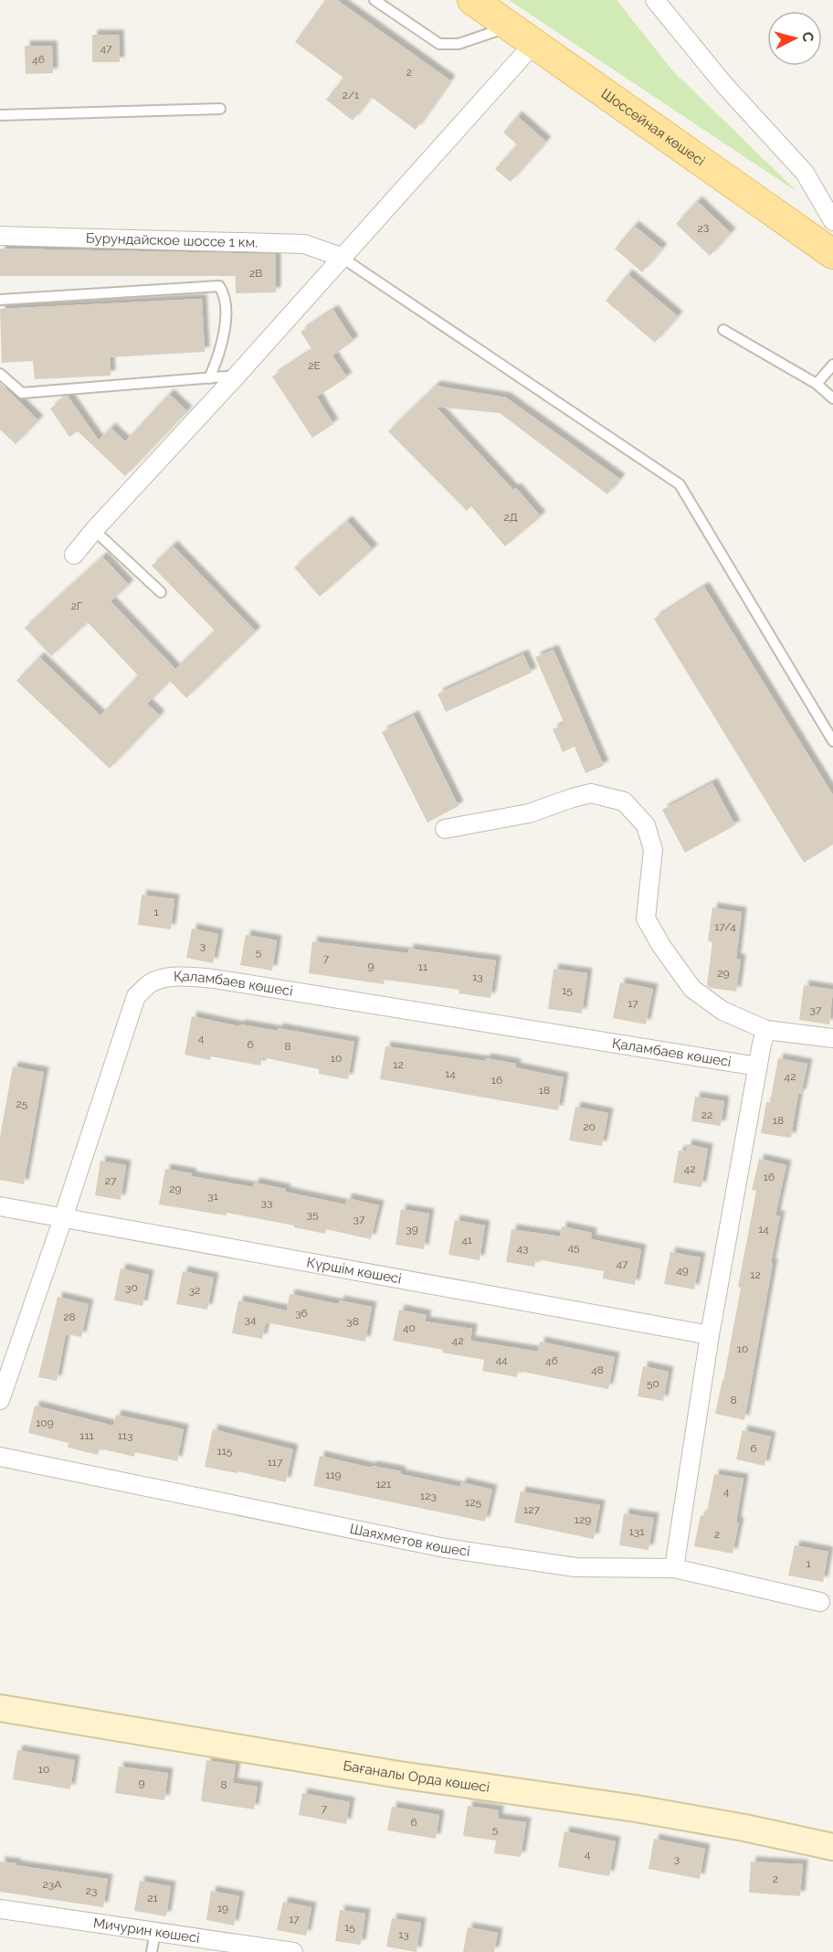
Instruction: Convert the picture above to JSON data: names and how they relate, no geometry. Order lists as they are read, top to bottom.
{
  "streets": {
    "main road": ["Шоссейная көшесі"],
    "street": [
      "Бурундайское шоссе 1 км.",
      "Қаламбаев көшесі",
      "Күршім көшесі",
      "Шаяхметов көшесі",
      "Бағаналы Орда көшесі",
      "Мичурин көшесі"
    ]
  },
  "crossings": [
    ["Қаламбаев көшесі", "Күршім көшесі"]
  ],
  "house_numbers": [
    "47",
    "46",
    "2",
    "2/1",
    "2З",
    "2В",
    "2Е",
    "2Д",
    "2Г",
    "1",
    "17/4",
    "3",
    "5",
    "7",
    "9",
    "11",
    "29",
    "13",
    "15",
    "17",
    "37",
    "4",
    "6",
    "8",
    "10",
    "12",
    "14",
    "42",
    "16",
    "18",
    "25",
    "22",
    "18",
    "20",
    "42",
    "16",
    "27",
    "29",
    "31",
    "33",
    "35",
    "37",
    "39",
    "14",
    "41",
    "45",
    "43",
    "47",
    "49",
    "12",
    "30",
    "32",
    "36",
    "28",
    "34",
    "38",
    "40",
    "42",
    "10",
    "44",
    "46",
    "48",
    "50",
    "8",
    "109",
    "111",
    "113",
    "6",
    "115",
    "117",
    "119",
    "121",
    "4",
    "123",
    "125",
    "127",
    "129",
    "131",
    "2",
    "1",
    "10",
    "9",
    "8",
    "7",
    "6",
    "5",
    "4",
    "3",
    "2",
    "23А",
    "23",
    "21",
    "19",
    "17",
    "15",
    "13"
  ],
  "north": "right"
}
